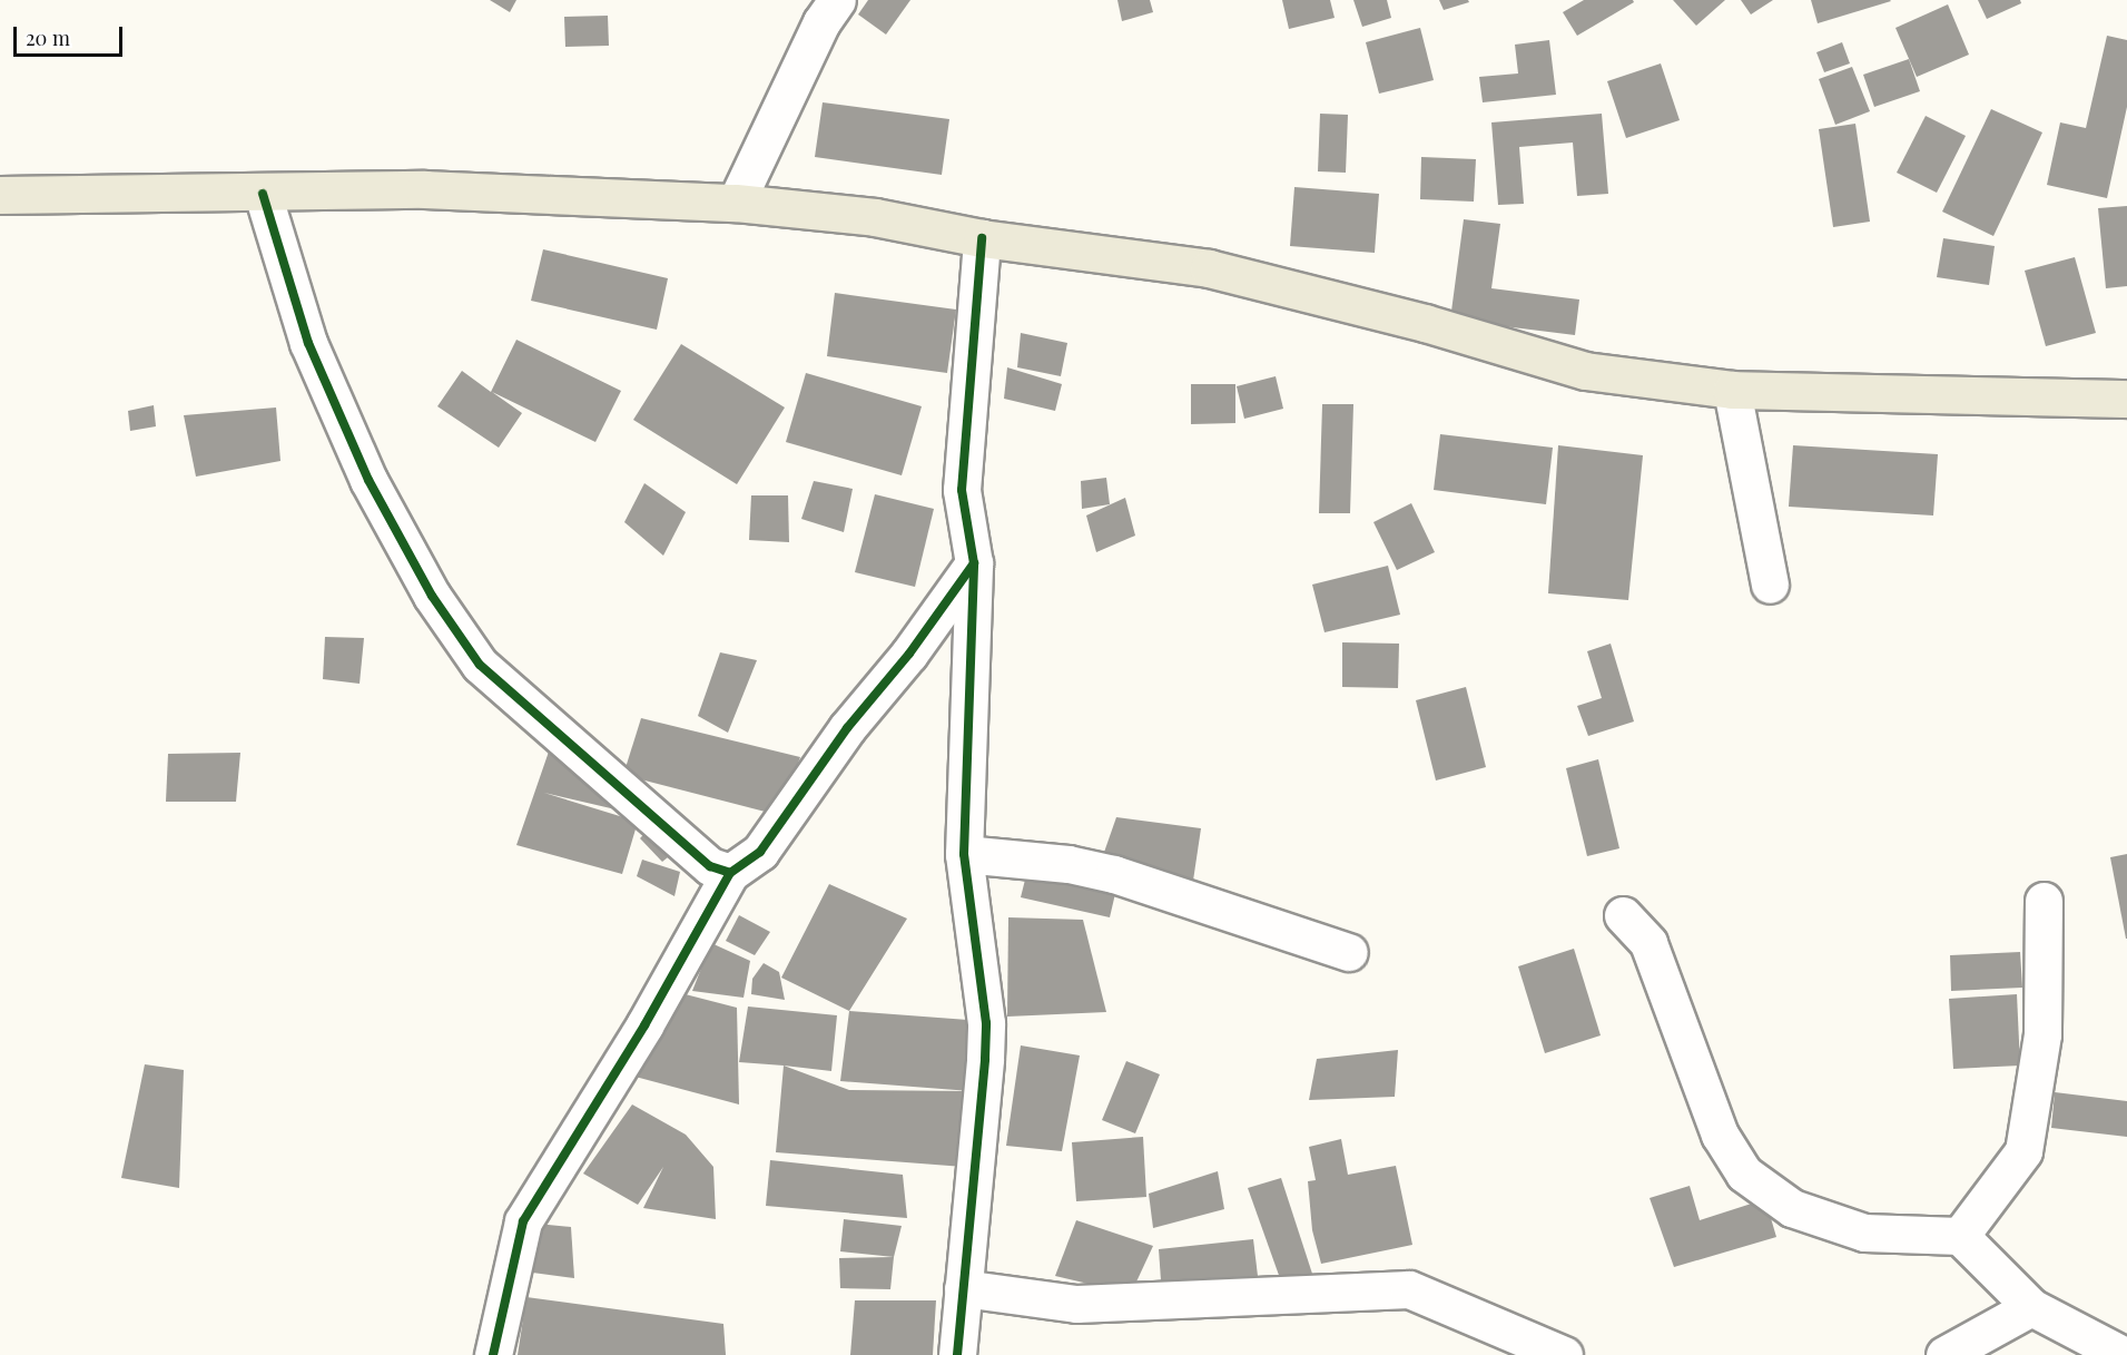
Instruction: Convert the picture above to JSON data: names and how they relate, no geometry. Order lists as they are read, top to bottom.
{
  "scale_bar": "20 m"
}
